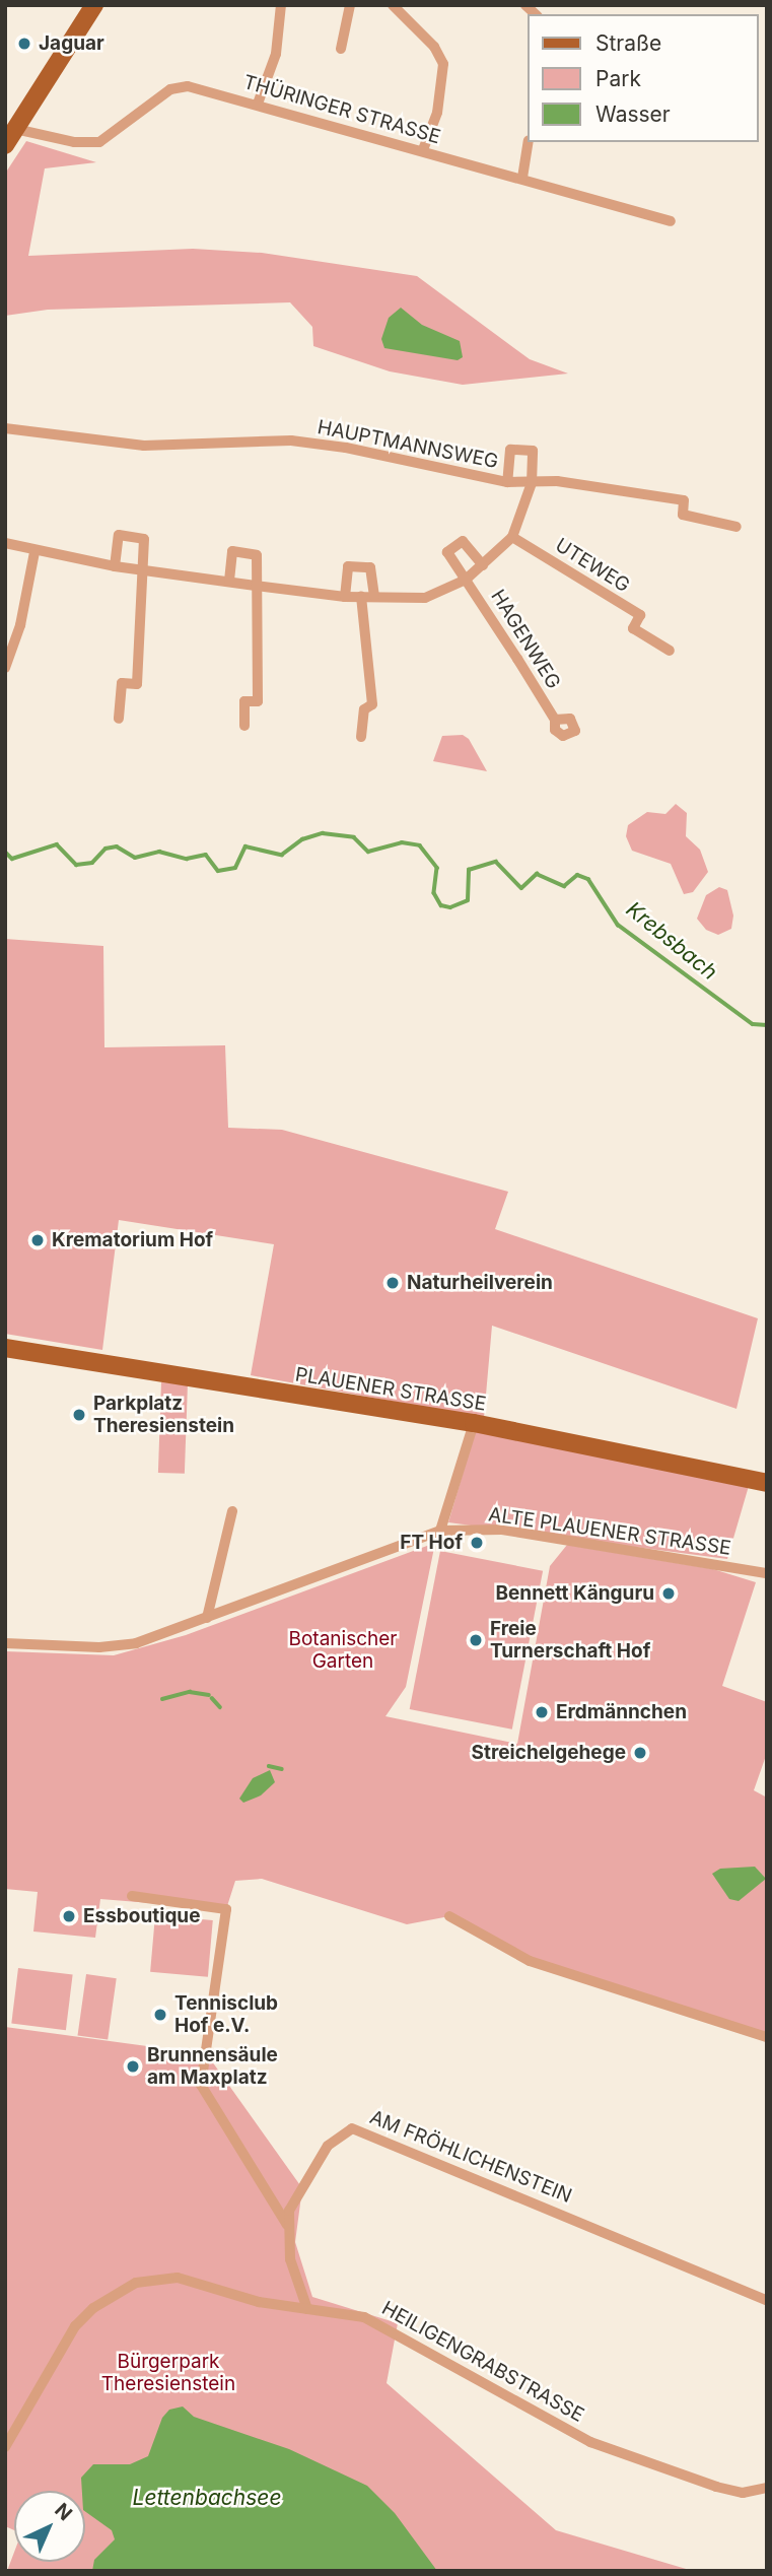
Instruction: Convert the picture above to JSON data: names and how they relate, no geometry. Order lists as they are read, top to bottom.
{
  "streets": {
    "main road": ["PLAUENER STRASSE"],
    "street": [
      "THÜRINGER STRASSE",
      "HAUPTMANNSWEG",
      "UTEWEG",
      "HAGENWEG",
      "ALTE PLAUENER STRASSE",
      "AM FRÖHLICHENSTEIN",
      "HEILIGENGRABSTRASSE"
    ]
  },
  "crossings": [
    ["AM FRÖHLICHENSTEIN", "HEILIGENGRABSTRASSE"]
  ],
  "water": ["Krebsbach", "Lettenbachsee"],
  "parks": ["Botanischer Garten", "Bürgerpark Theresienstein"],
  "places": [
    "Jaguar",
    "Krematorium Hof",
    "Naturheilverein",
    "Parkplatz Theresienstein",
    "FT Hof",
    "Bennett Känguru",
    "Freie Turnerschaft Hof",
    "Erdmännchen",
    "Streichelgehege",
    "Essboutique",
    "Tennisclub Hof e.V.",
    "Brunnensäule am Maxplatz"
  ],
  "legend": ["Straße", "Park", "Wasser"],
  "north": "top right"
}
